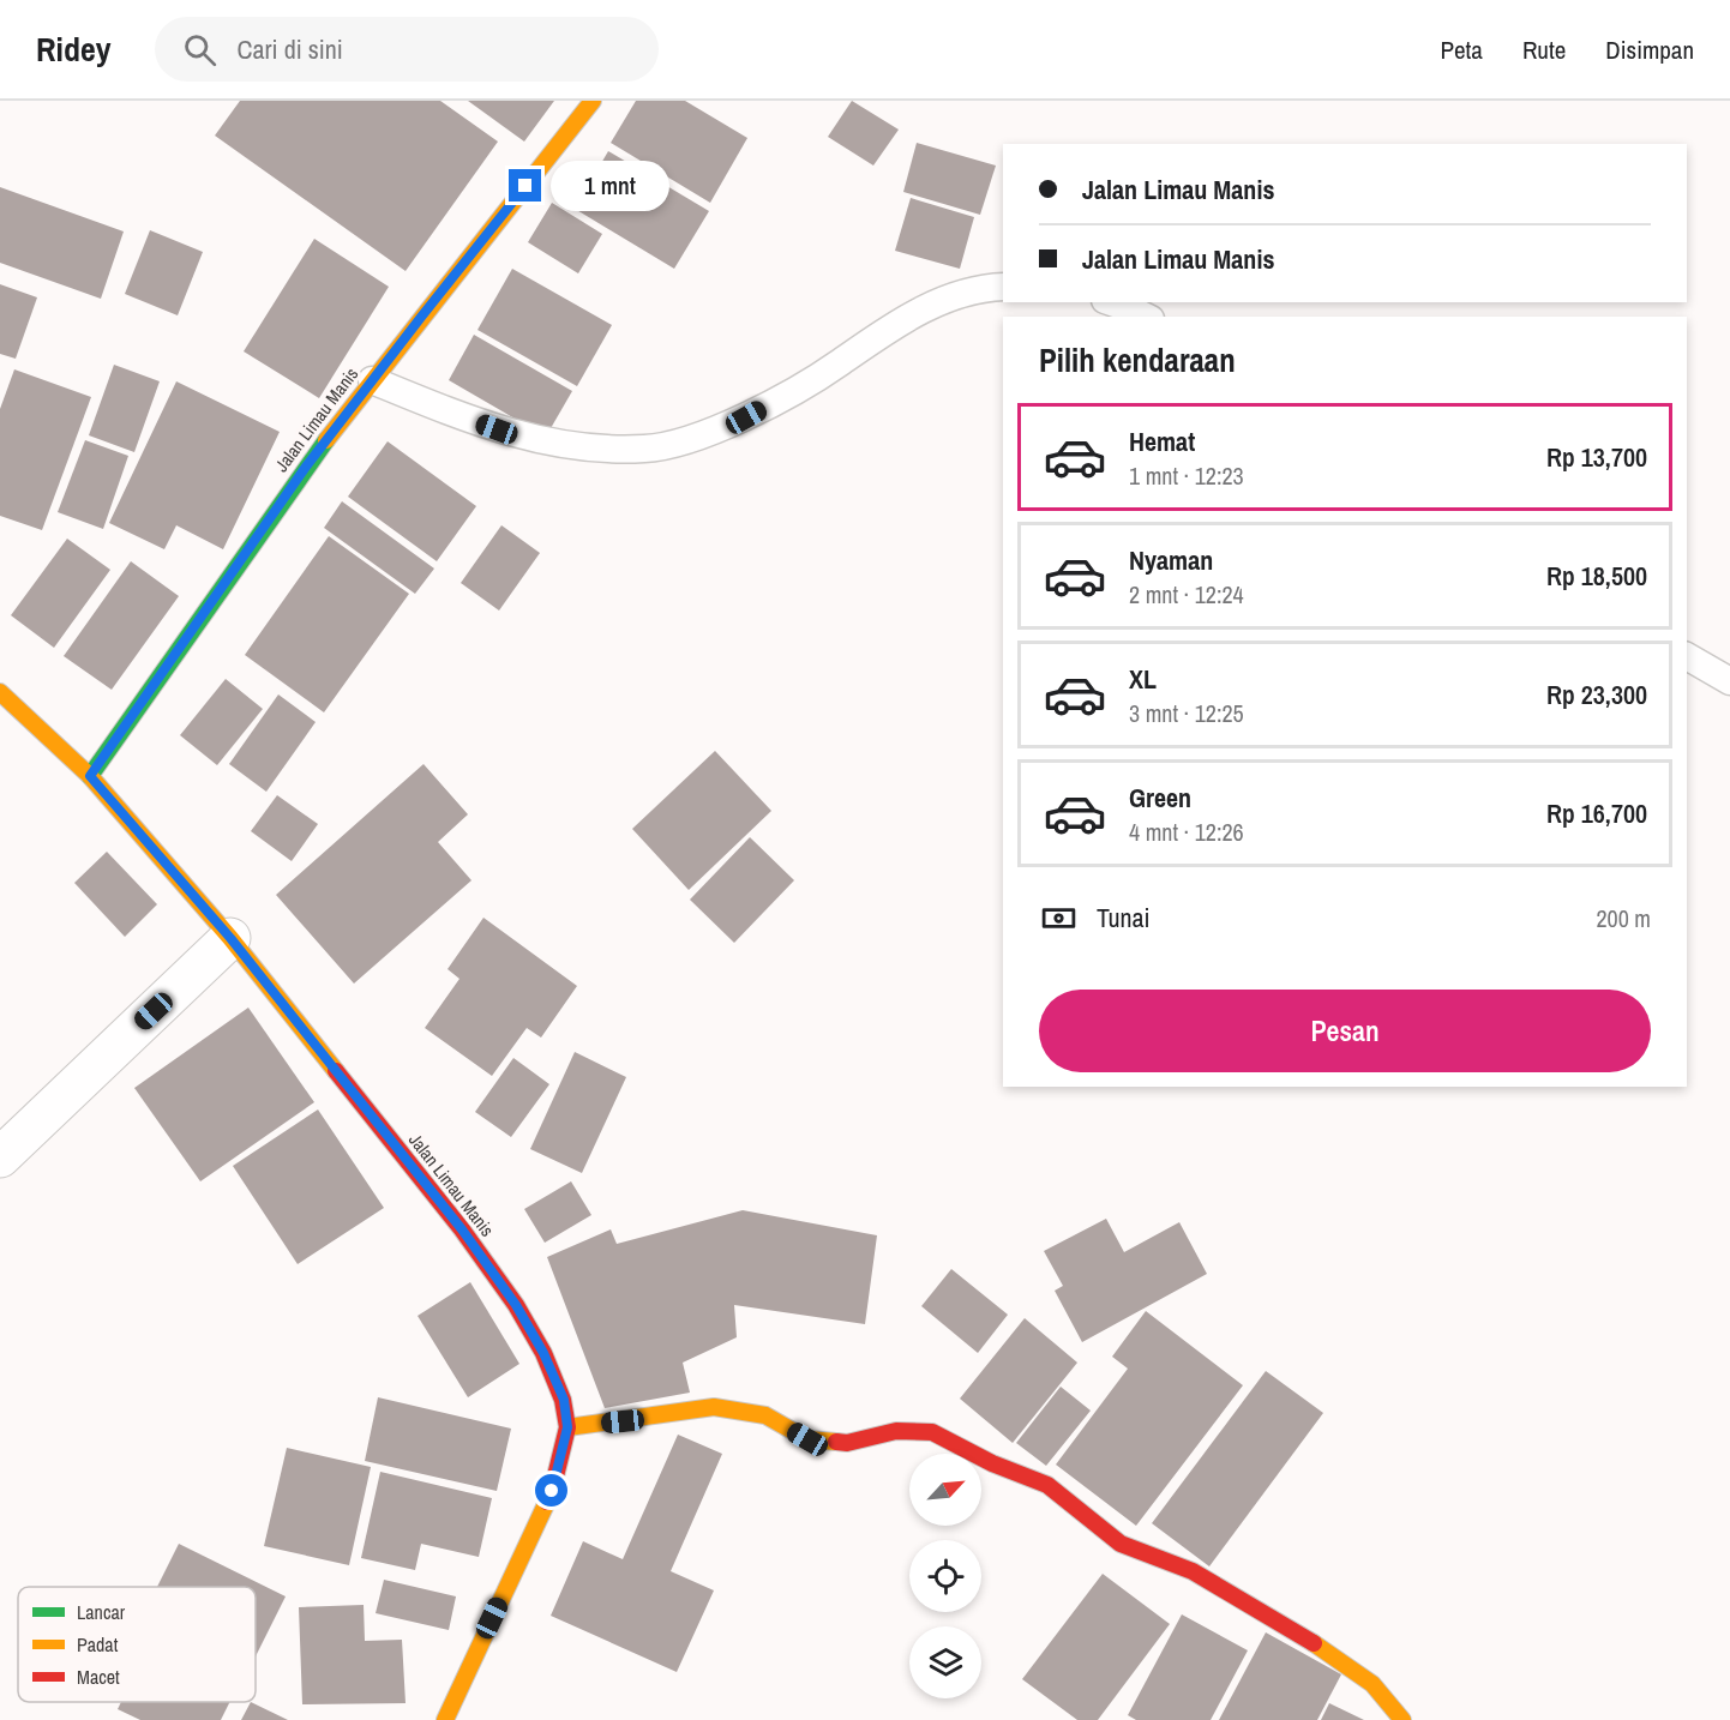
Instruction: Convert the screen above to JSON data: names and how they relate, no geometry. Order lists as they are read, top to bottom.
{
  "streets": {
    "street": ["Jalan Limau Manis"]
  },
  "legend": ["Lancar", "Padat", "Macet"],
  "north": "top right",
  "page": {
    "header": "Ridey",
    "search": "Cari di sini",
    "nav": ["Peta", "Rute", "Disimpan"],
    "banner": ["Jalan Limau Manis", "Jalan Limau Manis"],
    "bubble": "1 mnt",
    "heading": "Pilih kendaraan",
    "list": [
      {
        "name": "Hemat",
        "note": "1 mnt · 12:23",
        "value": "Rp 13,700"
      },
      {
        "name": "Nyaman",
        "note": "2 mnt · 12:24",
        "value": "Rp 18,500"
      },
      {
        "name": "XL",
        "note": "3 mnt · 12:25",
        "value": "Rp 23,300"
      },
      {
        "name": "Green",
        "note": "4 mnt · 12:26",
        "value": "Rp 16,700"
      }
    ],
    "pay": ["Tunai", "200 m"],
    "buttons": "Pesan"
  }
}
